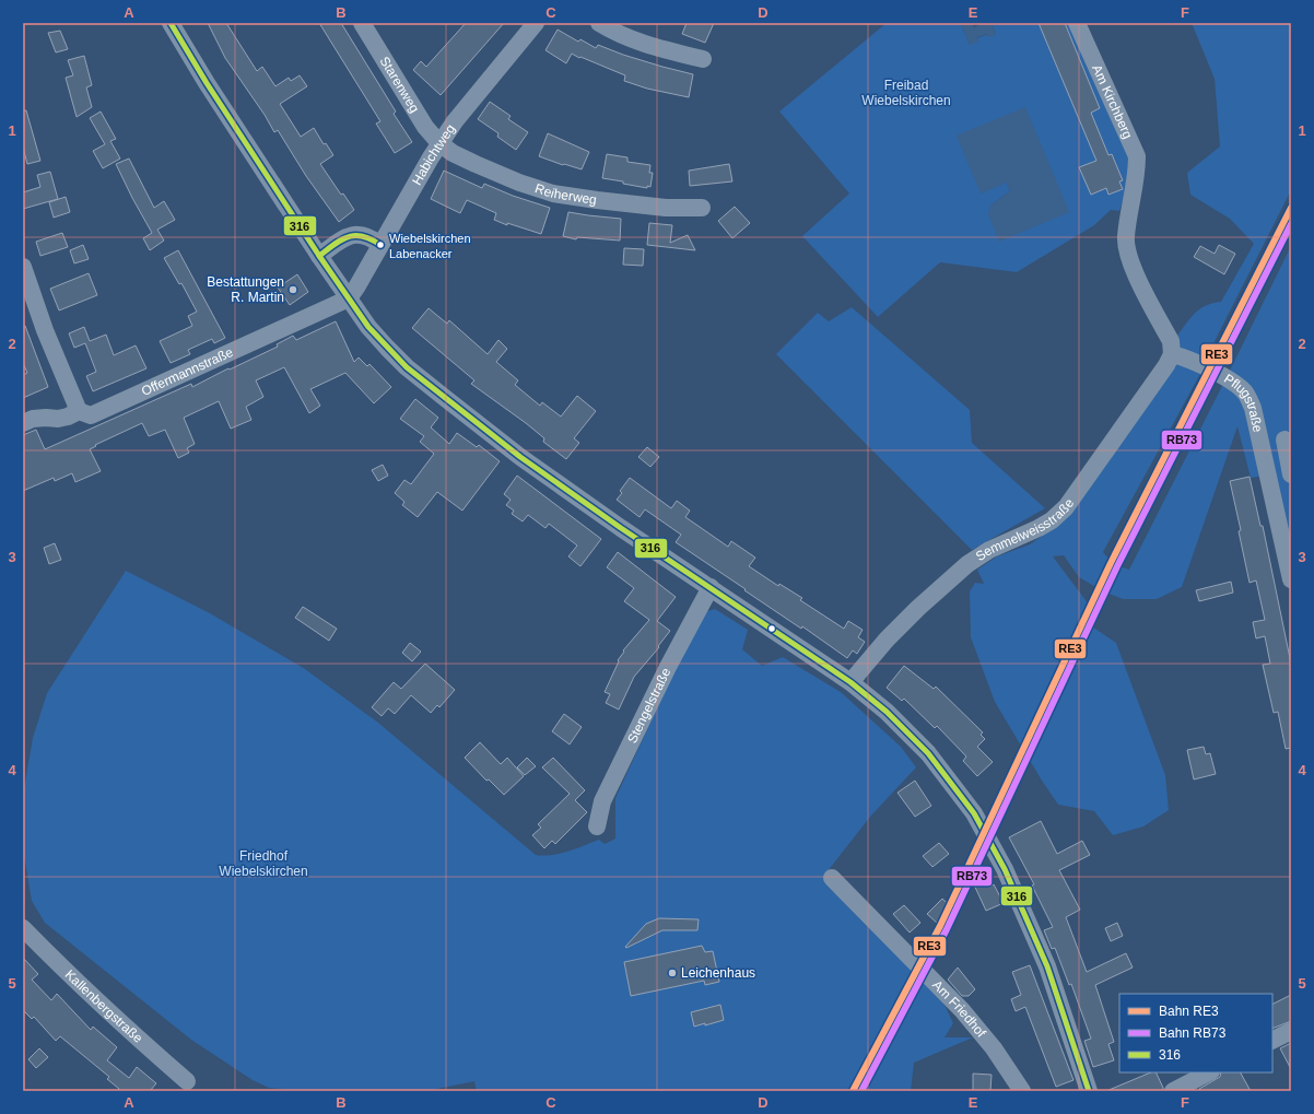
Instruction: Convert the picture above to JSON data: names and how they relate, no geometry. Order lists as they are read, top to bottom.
{
  "streets": {
    "street": [
      "Starenweg",
      "Am Kirchberg",
      "Habichtweg",
      "Reiherweg",
      "Offermannstraße",
      "Pflugstraße",
      "Semmelweisstraße",
      "Stengelstraße",
      "Kallenbergstraße",
      "Am Friedhof"
    ]
  },
  "crossings": [
    ["Starenweg", "Habichtweg"],
    ["Starenweg", "Reiherweg"],
    ["Am Kirchberg", "Pflugstraße"],
    ["Am Kirchberg", "Semmelweisstraße"],
    ["Habichtweg", "Reiherweg"],
    ["Habichtweg", "Offermannstraße"],
    ["Pflugstraße", "Semmelweisstraße"]
  ],
  "parks": ["Freibad Wiebelskirchen", "Friedhof Wiebelskirchen"],
  "places": ["Wiebelskirchen Labenacker", "Bestattungen R. Martin", "Leichenhaus"],
  "lines": ["transit line 316", "rail line RE3", "rail line RB73"],
  "legend": ["Bahn RE3", "Bahn RB73", "316"],
  "grid": {
    "columns": [
      "A",
      "B",
      "C",
      "D",
      "E",
      "F"
    ],
    "rows": [
      "1",
      "2",
      "3",
      "4",
      "5"
    ]
  }
}
